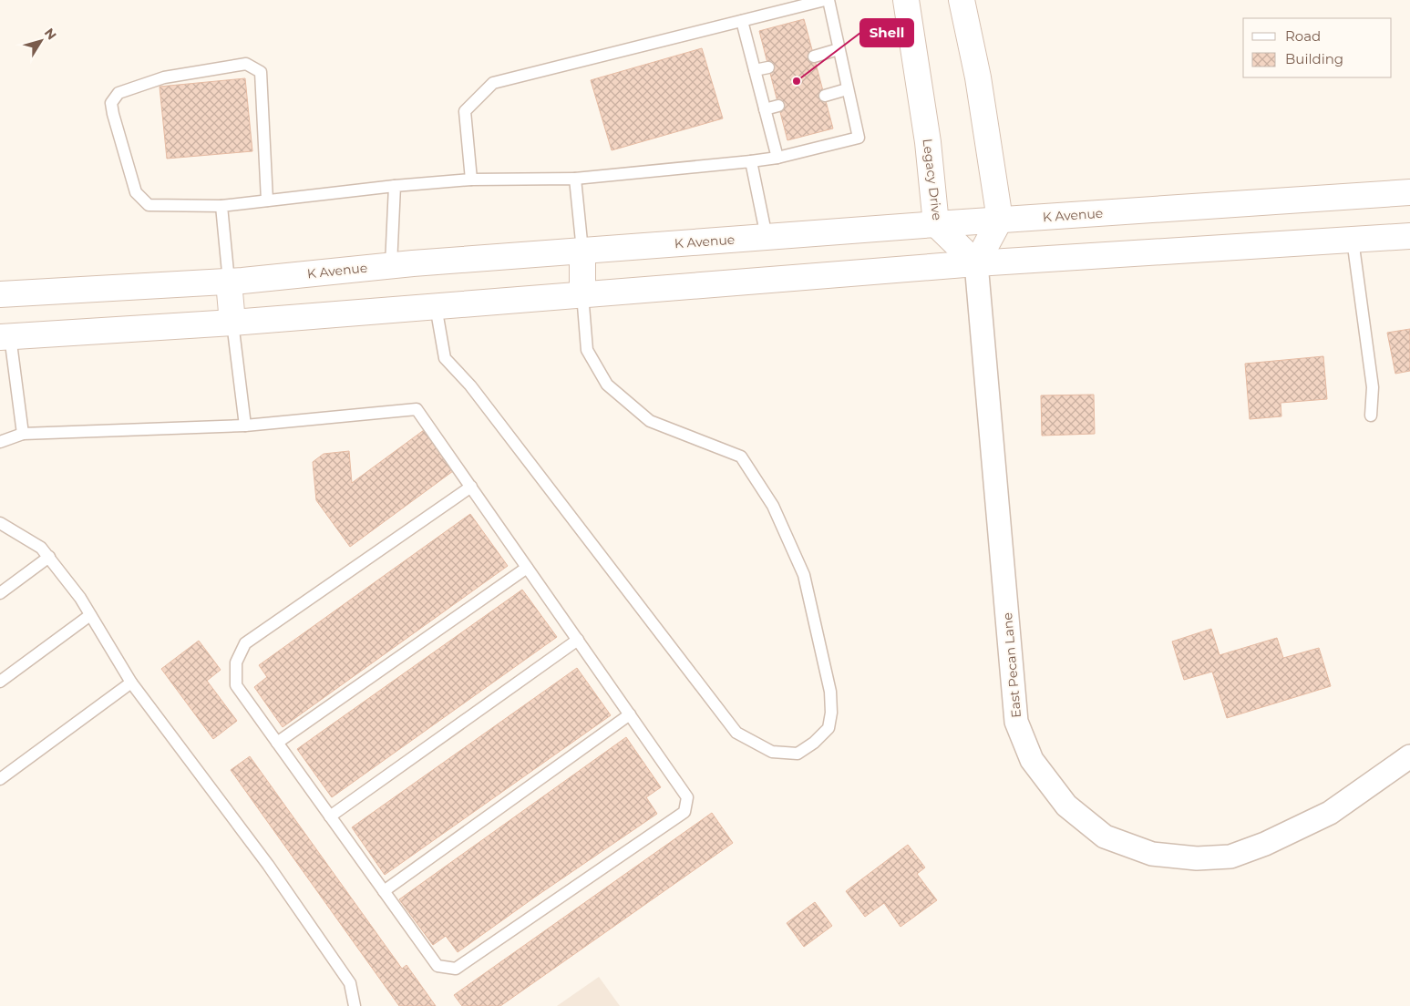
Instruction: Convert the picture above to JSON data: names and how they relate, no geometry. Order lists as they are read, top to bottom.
{
  "streets": {
    "main road": ["Legacy Drive", "K Avenue"],
    "street": ["East Pecan Lane"]
  },
  "crossings": [
    ["Legacy Drive", "K Avenue"],
    ["Legacy Drive", "East Pecan Lane"]
  ],
  "places": ["Shell"],
  "legend": ["Road", "Building"],
  "north": "top right"
}
